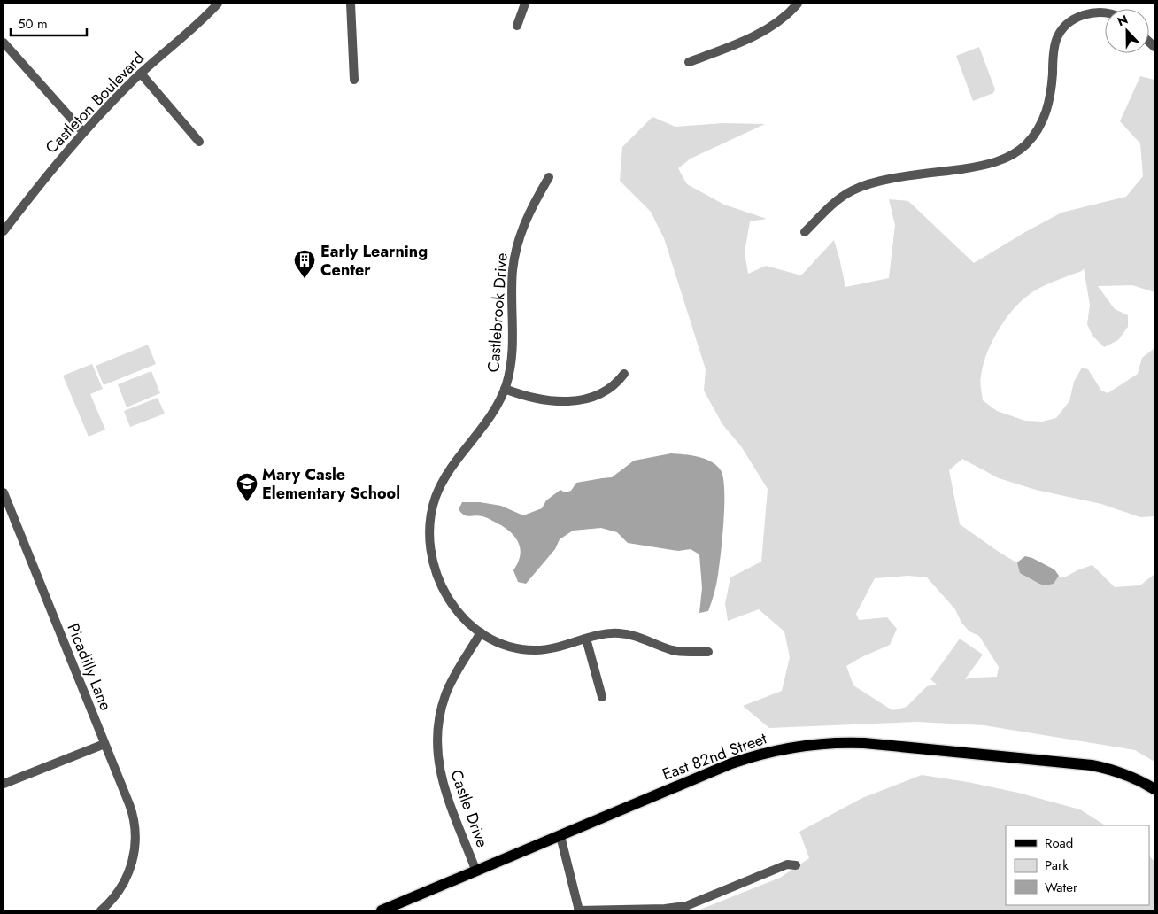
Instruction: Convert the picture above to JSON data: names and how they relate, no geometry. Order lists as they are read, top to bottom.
{
  "streets": {
    "main road": ["East 82nd Street"],
    "street": [
      "Castleton Boulevard",
      "Castlebrook Drive",
      "Picadilly Lane",
      "Castle Drive"
    ]
  },
  "crossings": [
    ["Castlebrook Drive", "Castle Drive"],
    ["East 82nd Street", "Castle Drive"]
  ],
  "places": {
    "building": ["Early Learning Center"],
    "school or university": ["Mary Casle Elementary School"]
  },
  "legend": ["Road", "Park", "Water"],
  "scale_bar": "50 m",
  "north": "top"
}
